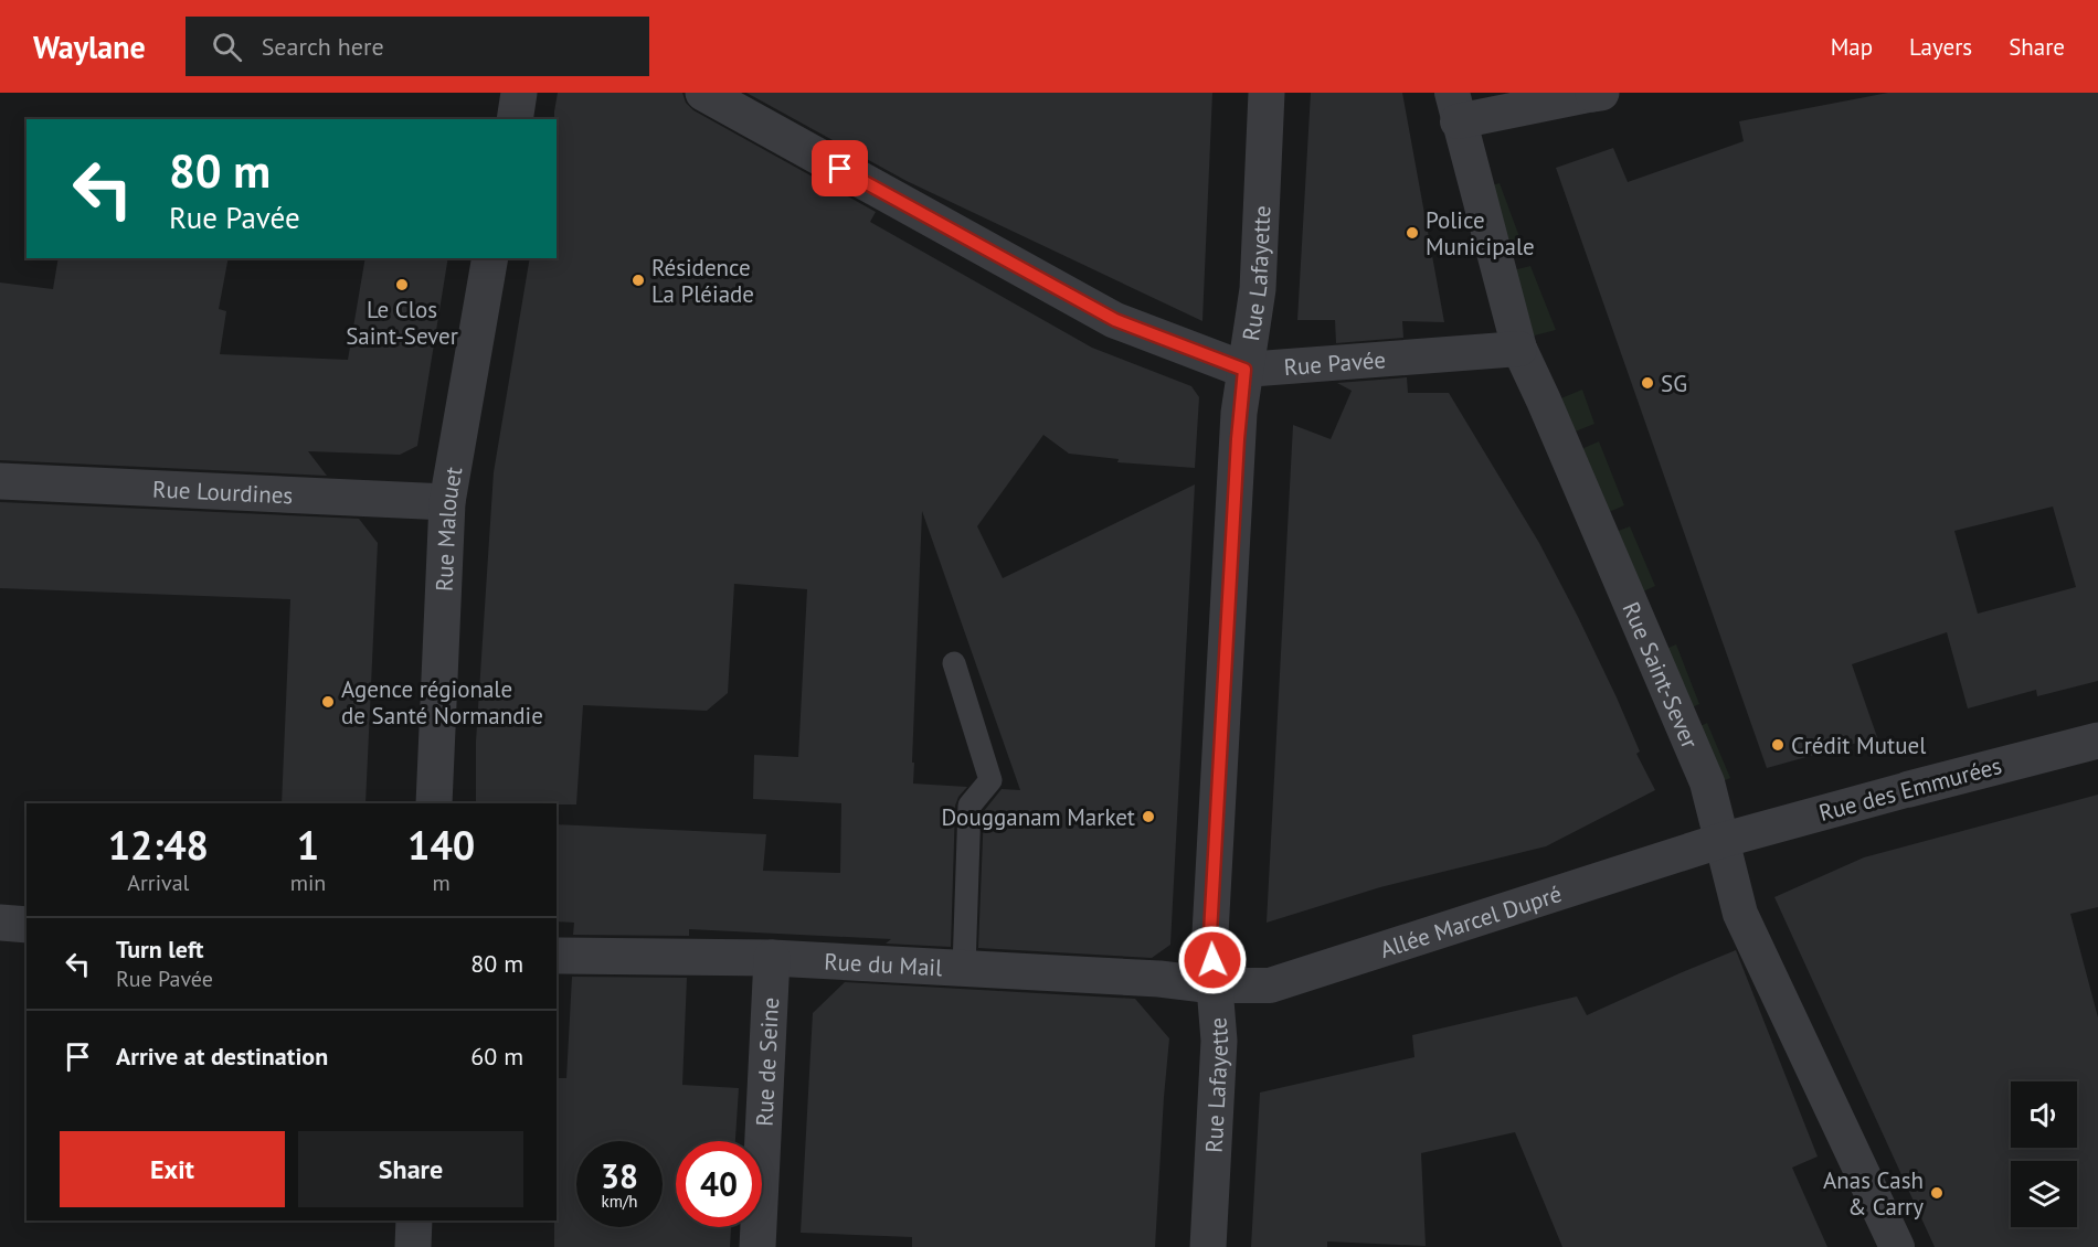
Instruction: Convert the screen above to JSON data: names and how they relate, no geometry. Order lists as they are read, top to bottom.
{
  "streets": {
    "street": [
      "Rue Lafayette",
      "Rue Pavée",
      "Rue Lourdines",
      "Rue Malouet",
      "Rue Saint-Sever",
      "Rue des Emmurées",
      "Allée Marcel Dupré",
      "Rue du Mail",
      "Rue de Seine"
    ]
  },
  "crossings": [
    ["Rue Lafayette", "Rue Pavée"],
    ["Rue Lafayette", "Allée Marcel Dupré"],
    ["Rue Lafayette", "Rue du Mail"],
    ["Rue Pavée", "Rue Saint-Sever"],
    ["Rue Lourdines", "Rue Malouet"],
    ["Rue Saint-Sever", "Rue des Emmurées"],
    ["Rue Saint-Sever", "Allée Marcel Dupré"],
    ["Rue des Emmurées", "Allée Marcel Dupré"],
    ["Allée Marcel Dupré", "Rue du Mail"],
    ["Rue du Mail", "Rue de Seine"]
  ],
  "places": [
    "Police Municipale",
    "Résidence La Pléiade",
    "Le Clos Saint-Sever",
    "SG",
    "Agence régionale de Santé Normandie",
    "Crédit Mutuel",
    "Dougganam Market",
    "Anas Cash & Carry"
  ],
  "page": {
    "header": "Waylane",
    "search": "Search here",
    "nav": ["Map", "Layers", "Share"],
    "turn": ["80 m", "Rue Pavée"],
    "eta": [
      "12:48",
      "Arrival",
      "1",
      "min",
      "140",
      "m"
    ],
    "list": [
      {
        "name": "Turn left",
        "note": "Rue Pavée",
        "value": "80 m"
      },
      {
        "name": "Arrive at destination",
        "value": "60 m"
      }
    ],
    "buttons": ["Exit", "Share"],
    "speed": "38 km/h",
    "limit": "40"
  }
}
